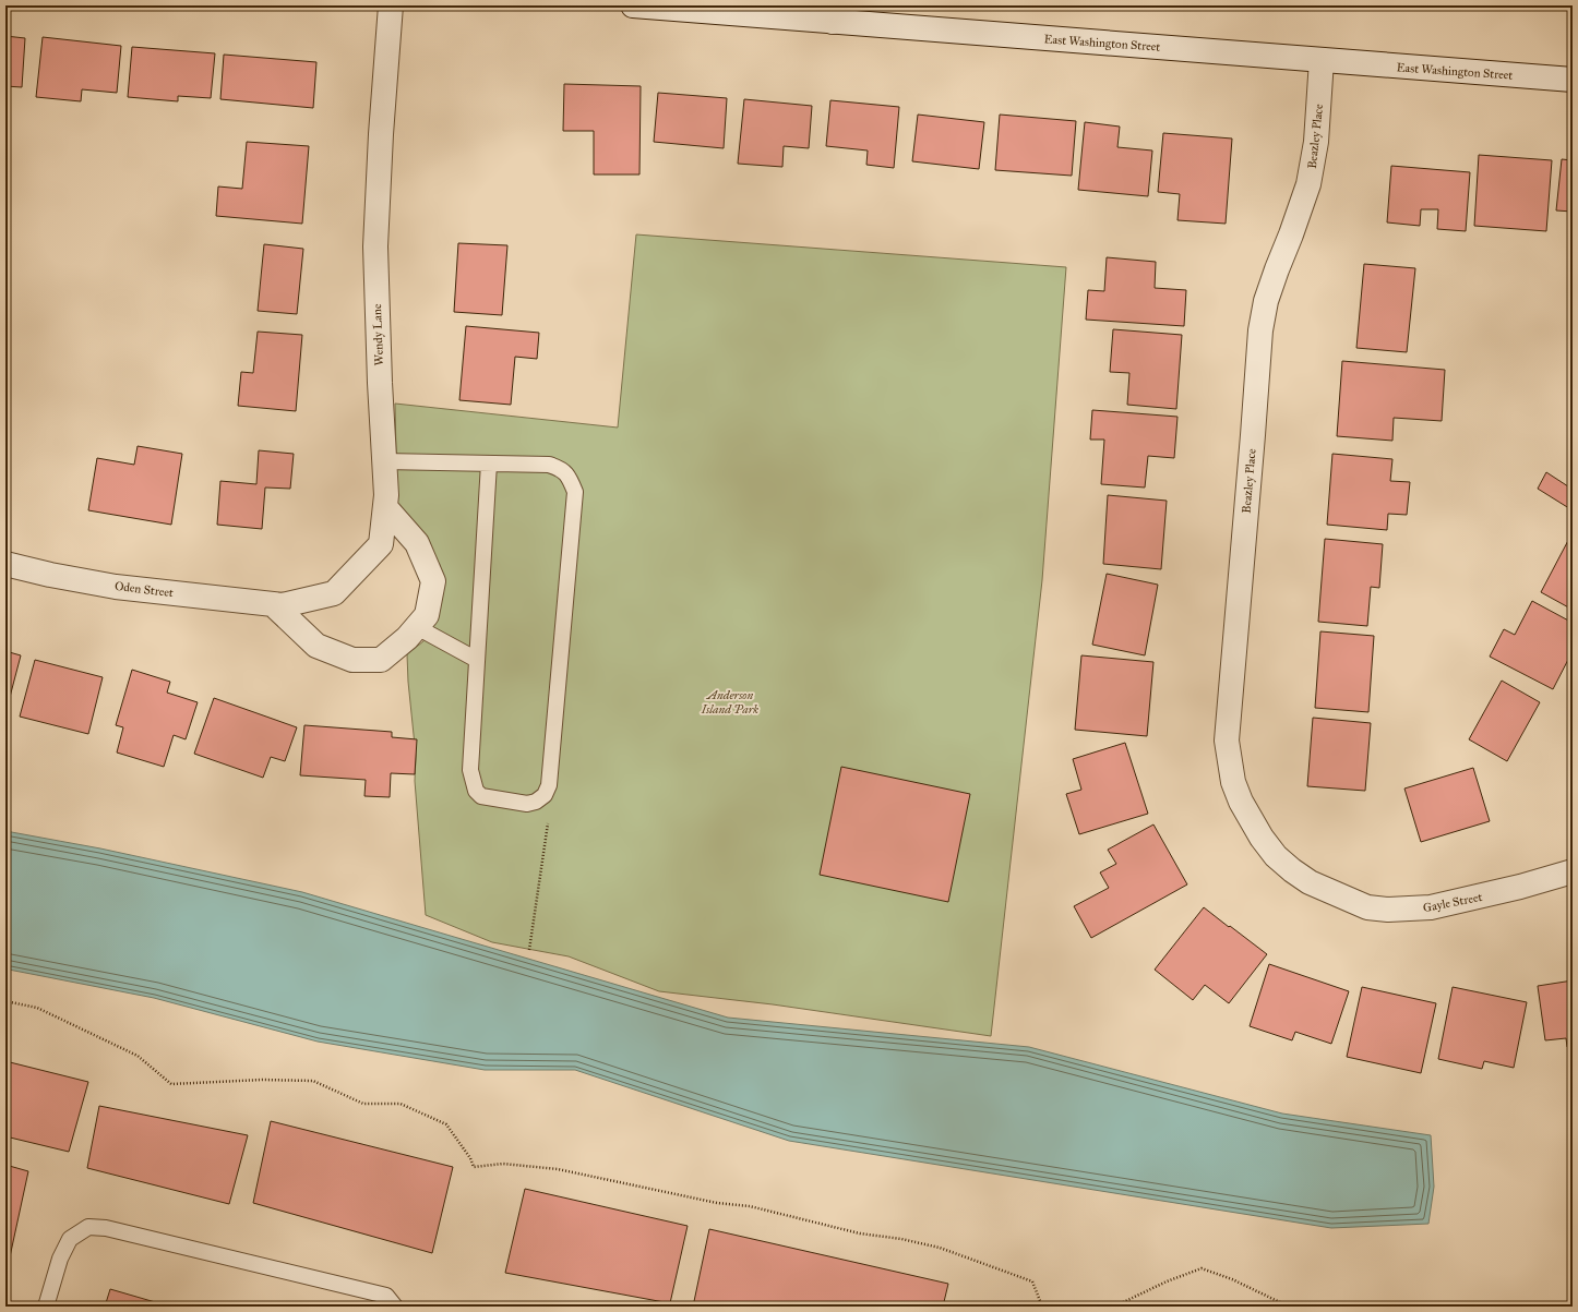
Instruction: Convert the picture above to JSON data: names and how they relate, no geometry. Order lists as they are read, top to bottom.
{
  "streets": {
    "street": [
      "East Washington Street",
      "Beazley Place",
      "Wendy Lane",
      "Oden Street",
      "Gayle Street"
    ]
  },
  "crossings": [
    ["East Washington Street", "Beazley Place"],
    ["Beazley Place", "Gayle Street"],
    ["Wendy Lane", "Oden Street"]
  ],
  "parks": ["Anderson Island Park"]
}
